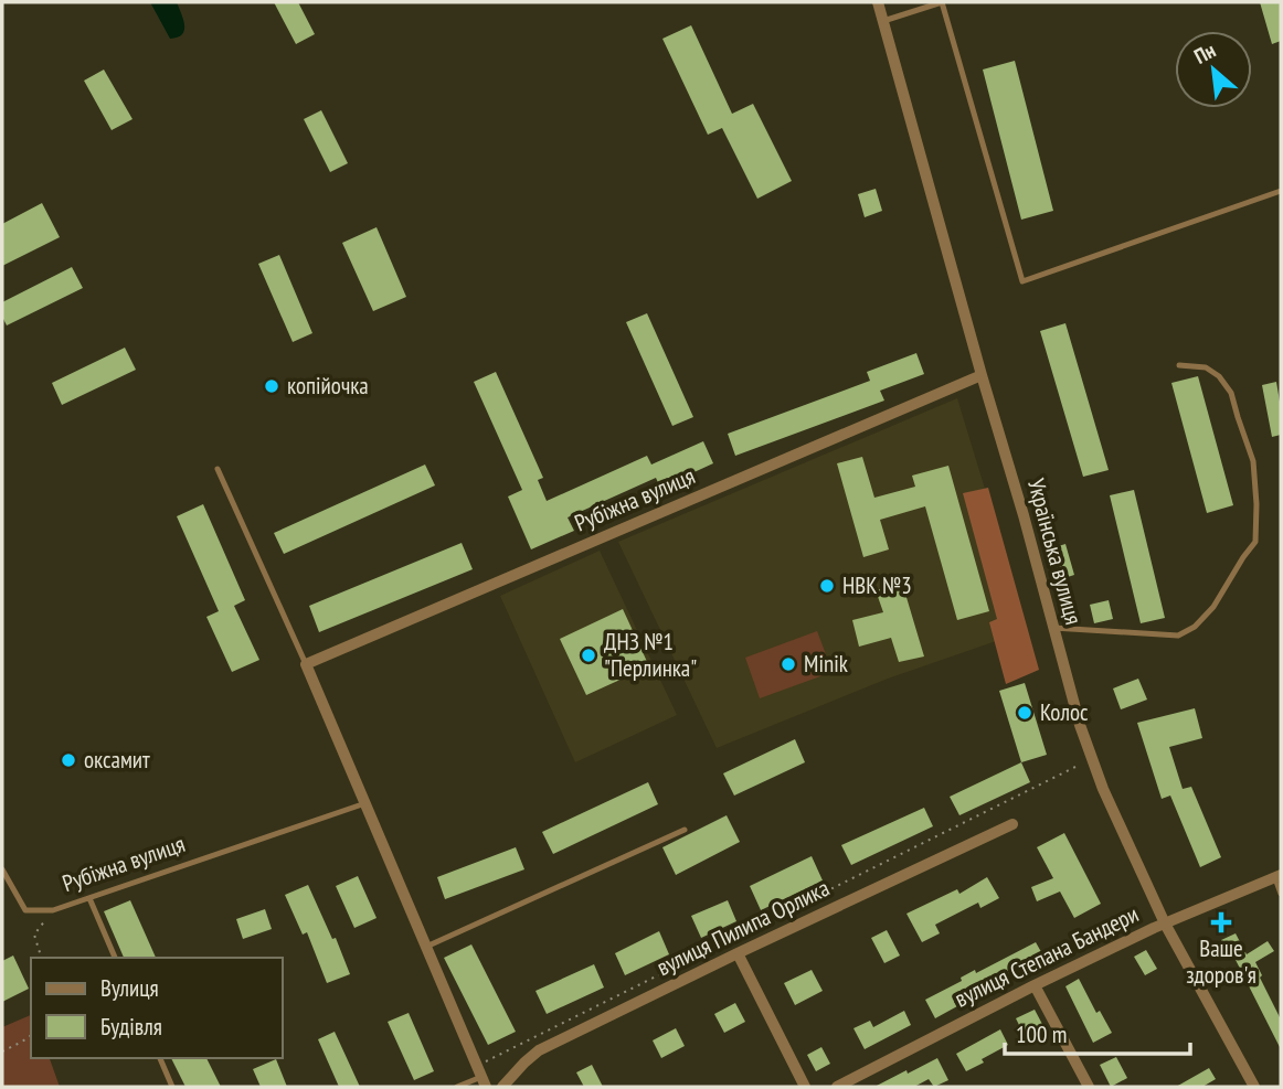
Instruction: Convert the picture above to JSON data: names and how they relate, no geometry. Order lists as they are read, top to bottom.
{
  "streets": {
    "street": [
      "Рубіжна вулиця",
      "Українська вулиця",
      "вулиця Пилипа Орлика",
      "вулиця Степана Бандери"
    ]
  },
  "crossings": [
    ["Рубіжна вулиця", "Українська вулиця"],
    ["Українська вулиця", "вулиця Степана Бандери"]
  ],
  "places": {
    "other": [
      "копійочка",
      "НВК №3",
      "ДНЗ №1 \"Перлинка\"",
      "Minik",
      "Колос",
      "оксамит"
    ],
    "health": ["Ваше здоров'я"]
  },
  "legend": ["Вулиця", "Будівля"],
  "scale_bar": "100 m",
  "north": "top left"
}
